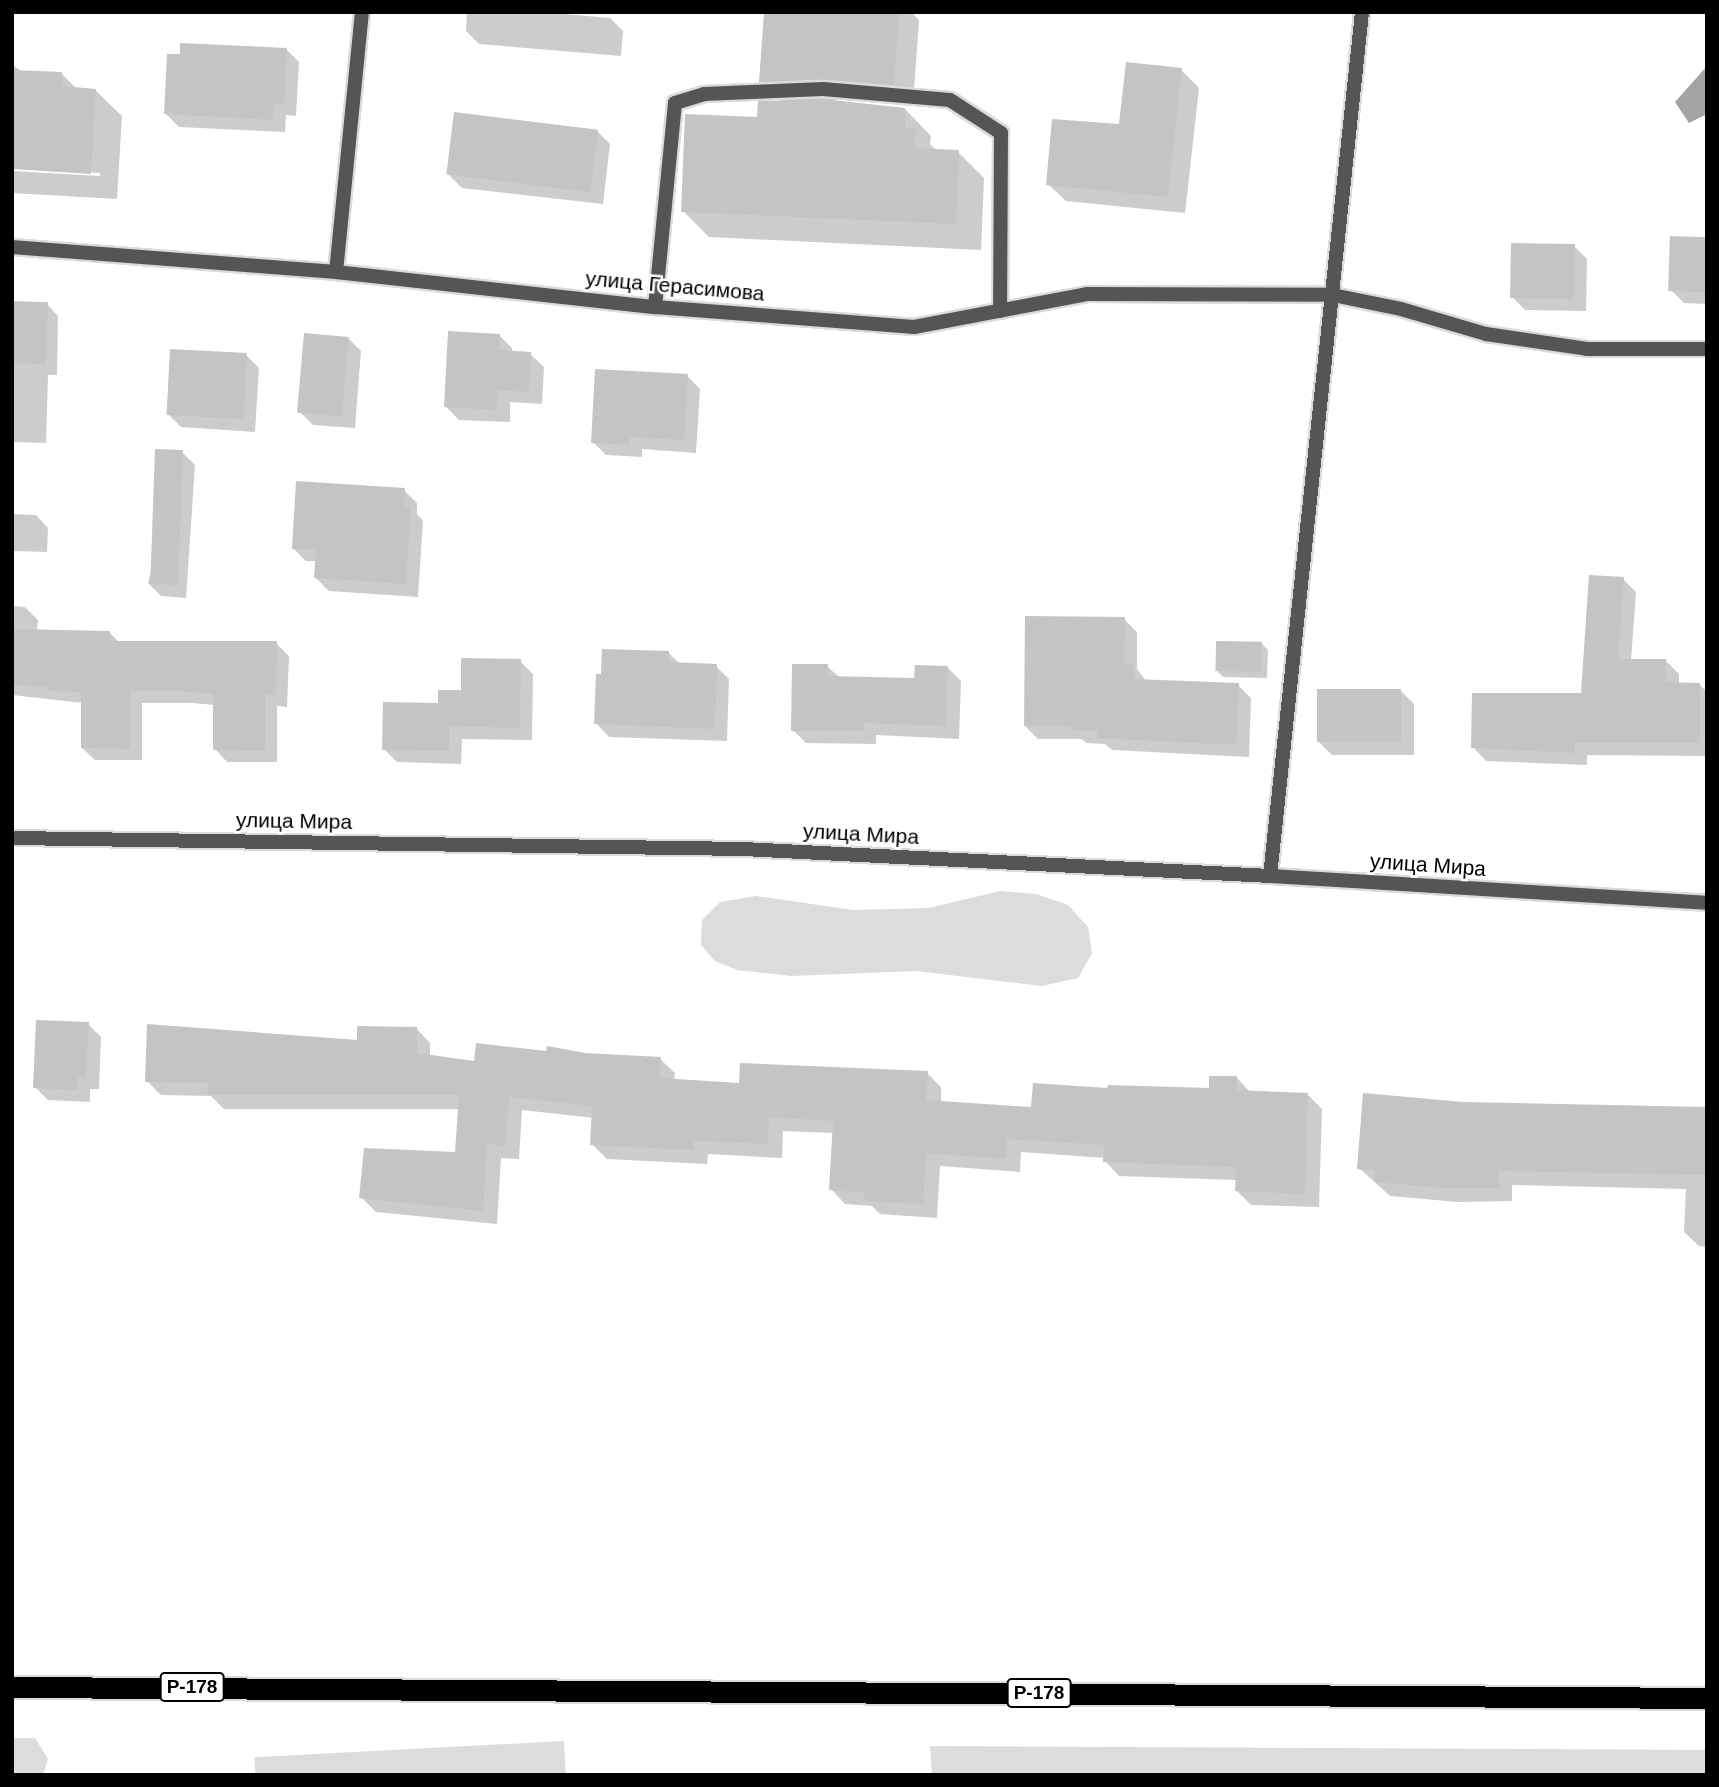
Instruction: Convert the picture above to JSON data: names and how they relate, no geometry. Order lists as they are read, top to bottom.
{
  "streets": {
    "highway": ["Р-178"],
    "street": ["улица Герасимова", "улица Мира"]
  }
}
